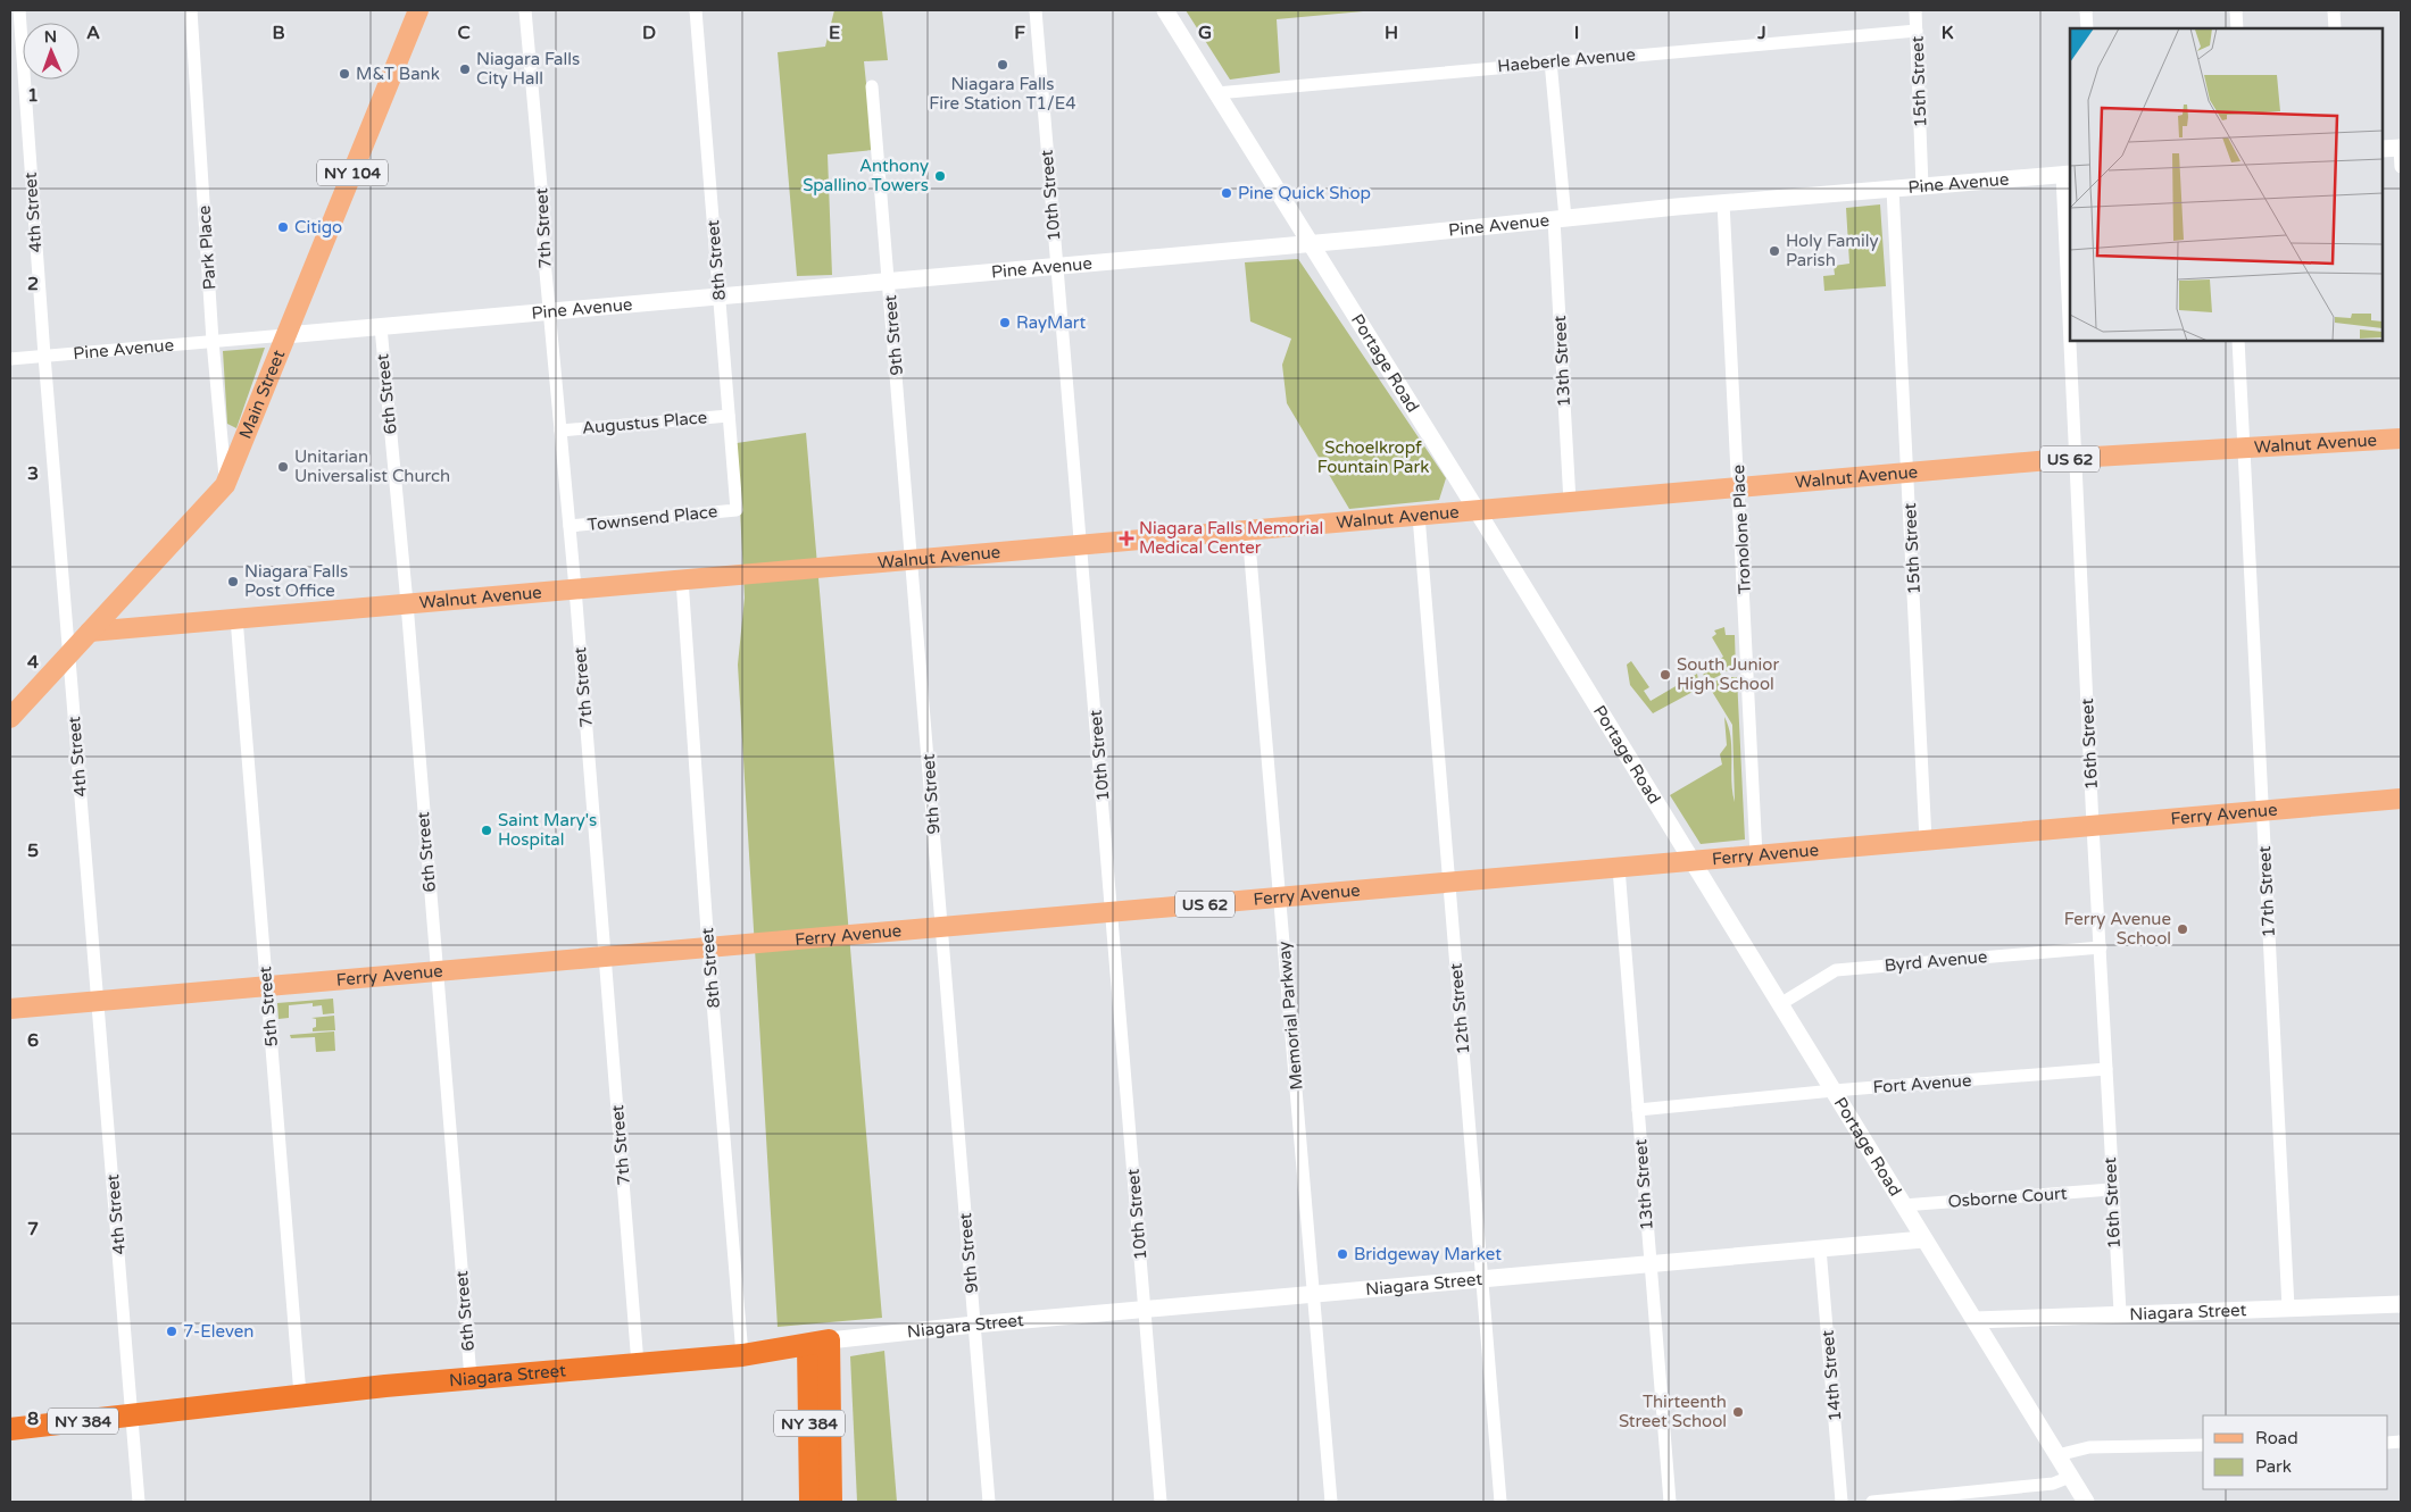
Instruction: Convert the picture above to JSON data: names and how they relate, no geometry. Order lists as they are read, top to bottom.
{
  "streets": {
    "highway": ["Niagara Street", "NY 384"],
    "main road": [
      "NY 104",
      "Main Street",
      "Walnut Avenue",
      "US 62",
      "Ferry Avenue"
    ],
    "street": [
      "Haeberle Avenue",
      "15th Street",
      "Pine Avenue",
      "10th Street",
      "4th Street",
      "7th Street",
      "Park Place",
      "8th Street",
      "9th Street",
      "13th Street",
      "Portage Road",
      "6th Street",
      "Augustus Place",
      "Townsend Place",
      "Tronolone Place",
      "16th Street",
      "17th Street",
      "Byrd Avenue",
      "5th Street",
      "12th Street",
      "Memorial Parkway",
      "Fort Avenue",
      "Osborne Court",
      "14th Street"
    ]
  },
  "crossings": [
    ["Haeberle Avenue", "15th Street"],
    ["Haeberle Avenue", "13th Street"],
    ["Haeberle Avenue", "Portage Road"],
    ["15th Street", "Pine Avenue"],
    ["15th Street", "Walnut Avenue"],
    ["15th Street", "Ferry Avenue"],
    ["Pine Avenue", "10th Street"],
    ["Pine Avenue", "4th Street"],
    ["Pine Avenue", "7th Street"],
    ["Pine Avenue", "Park Place"],
    ["Pine Avenue", "8th Street"],
    ["Pine Avenue", "9th Street"],
    ["Pine Avenue", "13th Street"],
    ["Pine Avenue", "Portage Road"],
    ["Pine Avenue", "Main Street"],
    ["Pine Avenue", "6th Street"],
    ["Pine Avenue", "Tronolone Place"],
    ["Pine Avenue", "16th Street"],
    ["10th Street", "Walnut Avenue"],
    ["10th Street", "Ferry Avenue"],
    ["10th Street", "Niagara Street"],
    ["4th Street", "Main Street"],
    ["4th Street", "Ferry Avenue"],
    ["4th Street", "Niagara Street"],
    ["7th Street", "Augustus Place"],
    ["7th Street", "Walnut Avenue"],
    ["7th Street", "Townsend Place"],
    ["7th Street", "Ferry Avenue"],
    ["7th Street", "Niagara Street"],
    ["Park Place", "Main Street"],
    ["8th Street", "Augustus Place"],
    ["8th Street", "Walnut Avenue"],
    ["8th Street", "Townsend Place"],
    ["8th Street", "Ferry Avenue"],
    ["8th Street", "Niagara Street"],
    ["9th Street", "Walnut Avenue"],
    ["9th Street", "Ferry Avenue"],
    ["9th Street", "Niagara Street"],
    ["13th Street", "Walnut Avenue"],
    ["13th Street", "Ferry Avenue"],
    ["13th Street", "Fort Avenue"],
    ["13th Street", "Niagara Street"],
    ["Portage Road", "Walnut Avenue"],
    ["Portage Road", "Ferry Avenue"],
    ["Portage Road", "Byrd Avenue"],
    ["Portage Road", "Fort Avenue"],
    ["Portage Road", "Osborne Court"],
    ["Portage Road", "Niagara Street"],
    ["Main Street", "Walnut Avenue"],
    ["6th Street", "Walnut Avenue"],
    ["6th Street", "Ferry Avenue"],
    ["6th Street", "Niagara Street"],
    ["Walnut Avenue", "Tronolone Place"],
    ["Walnut Avenue", "16th Street"],
    ["Walnut Avenue", "17th Street"],
    ["Walnut Avenue", "5th Street"],
    ["Walnut Avenue", "12th Street"],
    ["Walnut Avenue", "Memorial Parkway"],
    ["Tronolone Place", "Ferry Avenue"],
    ["16th Street", "Ferry Avenue"],
    ["16th Street", "Byrd Avenue"],
    ["16th Street", "Fort Avenue"],
    ["16th Street", "Osborne Court"],
    ["16th Street", "Niagara Street"],
    ["Ferry Avenue", "17th Street"],
    ["Ferry Avenue", "5th Street"],
    ["Ferry Avenue", "12th Street"],
    ["Ferry Avenue", "Memorial Parkway"],
    ["17th Street", "Niagara Street"],
    ["5th Street", "Niagara Street"],
    ["12th Street", "Niagara Street"],
    ["Memorial Parkway", "Niagara Street"],
    ["Niagara Street", "14th Street"],
    ["Niagara Street", "NY 384"]
  ],
  "parks": ["Schoelkropf Fountain Park"],
  "places": {
    "other": [
      "Niagara Falls Fire Station T1/E4",
      "Niagara Falls City Hall",
      "M&T Bank",
      "Anthony Spallino Towers",
      "Pine Quick Shop",
      "Citigo",
      "Holy Family Parish",
      "RayMart",
      "Unitarian Universalist Church",
      "Niagara Falls Post Office",
      "South Junior High School",
      "Saint Mary's Hospital",
      "Ferry Avenue School",
      "Bridgeway Market",
      "7-Eleven",
      "Thirteenth Street School"
    ],
    "health": ["Niagara Falls Memorial Medical Center"]
  },
  "legend": ["Road", "Park"],
  "north": "top",
  "grid": {
    "columns": [
      "A",
      "B",
      "C",
      "D",
      "E",
      "F",
      "G",
      "H",
      "I",
      "J",
      "K"
    ],
    "rows": [
      "1",
      "2",
      "3",
      "4",
      "5",
      "6",
      "7",
      "8"
    ]
  }
}
